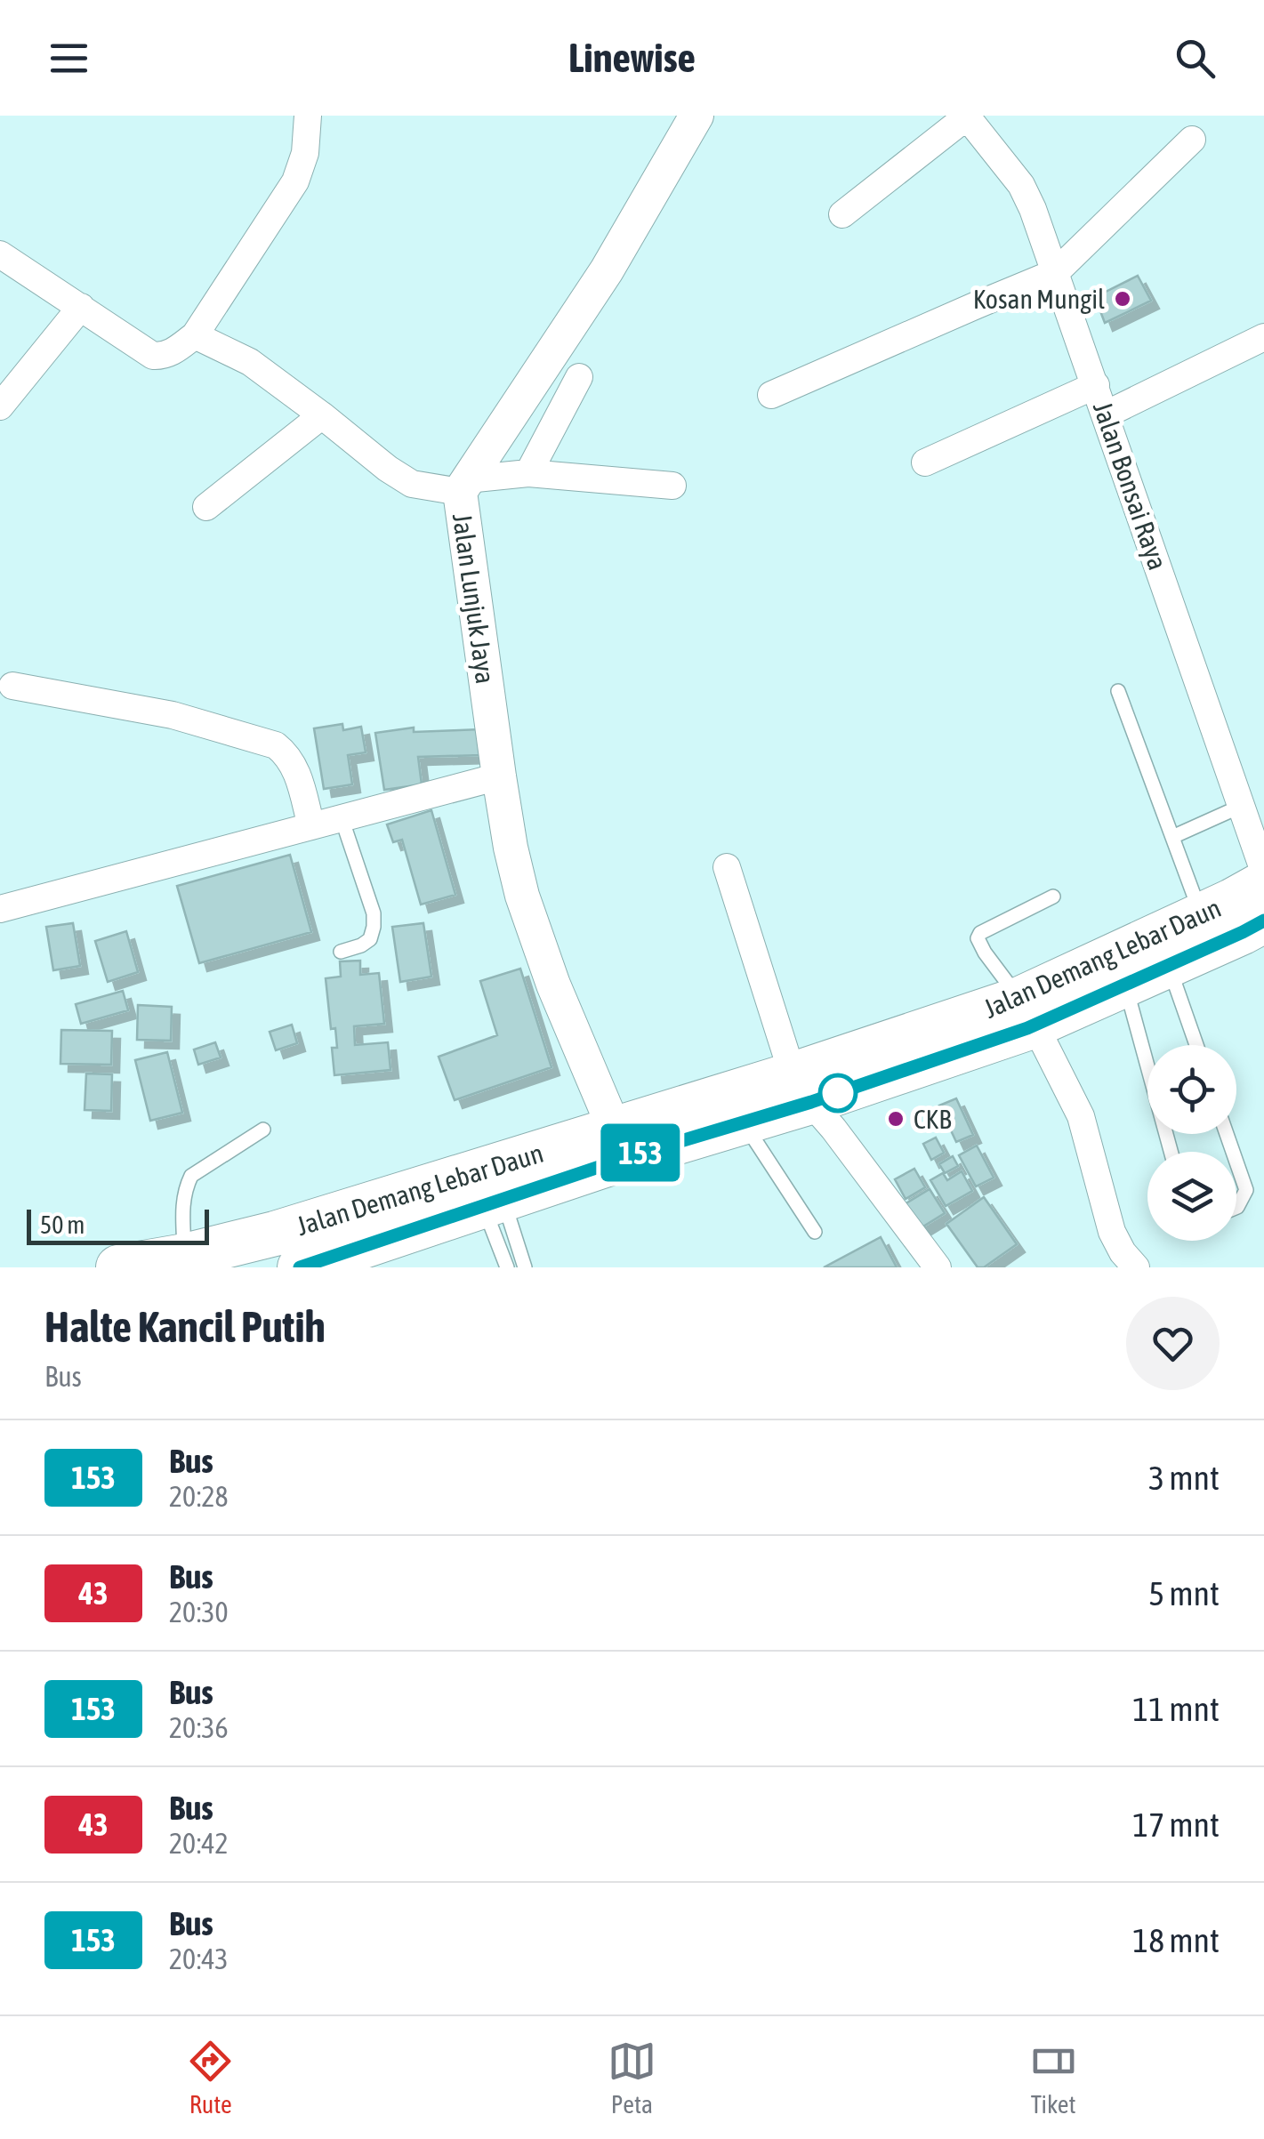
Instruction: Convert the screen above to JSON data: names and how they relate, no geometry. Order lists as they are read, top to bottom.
{
  "streets": {
    "highway": ["Jalan Demang Lebar Daun"],
    "street": ["Jalan Bonsai Raya", "Jalan Lunjuk Jaya"]
  },
  "crossings": [
    ["Jalan Lunjuk Jaya", "Jalan Demang Lebar Daun"]
  ],
  "places": ["Kosan Mungil", "CKB"],
  "lines": ["bus line 153"],
  "scale_bar": "50 m",
  "page": {
    "header": "Linewise",
    "on_map": "153",
    "scale": "50 m",
    "heading": ["Halte Kancil Putih", "Bus"],
    "list": [
      {
        "mark": "153",
        "name": "Bus",
        "note": "20:28",
        "value": "3 mnt"
      },
      {
        "mark": "43",
        "name": "Bus",
        "note": "20:30",
        "value": "5 mnt"
      },
      {
        "mark": "153",
        "name": "Bus",
        "note": "20:36",
        "value": "11 mnt"
      },
      {
        "mark": "43",
        "name": "Bus",
        "note": "20:42",
        "value": "17 mnt"
      },
      {
        "mark": "153",
        "name": "Bus",
        "note": "20:43",
        "value": "18 mnt"
      }
    ],
    "tabs": ["Rute", "Peta", "Tiket"]
  }
}
